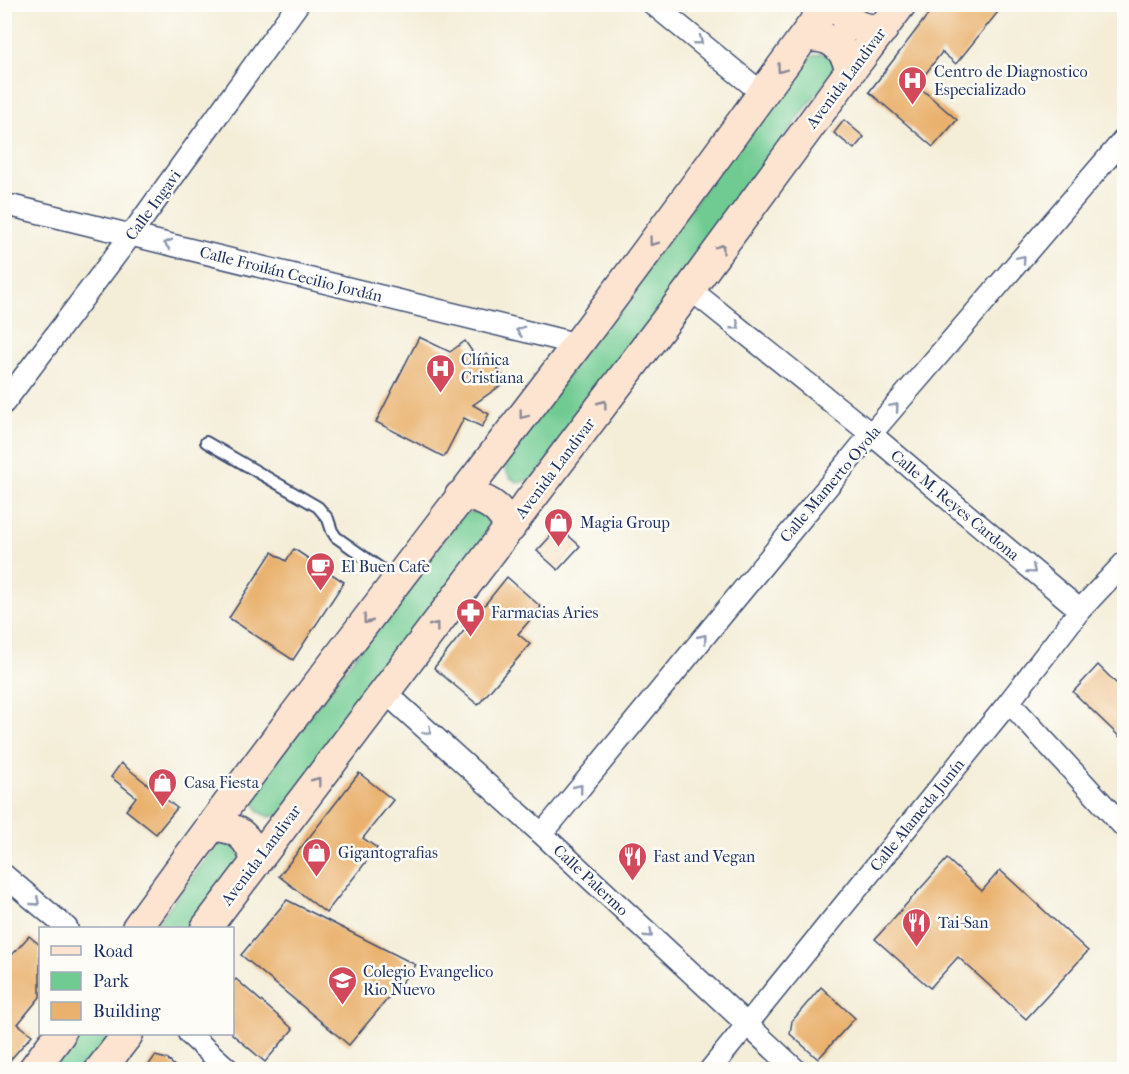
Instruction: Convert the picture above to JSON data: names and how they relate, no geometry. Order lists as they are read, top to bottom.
{
  "streets": {
    "main road": ["Avenida Landivar"],
    "street": [
      "Calle Ingavi",
      "Calle Froilán Cecilio Jordán",
      "Calle Mamerto Oyola",
      "Calle M. Reyes Cardona",
      "Calle Alameda Junín",
      "Calle Palermo"
    ]
  },
  "crossings": [
    ["Avenida Landivar", "Calle M. Reyes Cardona"],
    ["Avenida Landivar", "Calle Palermo"],
    ["Calle Ingavi", "Calle Froilán Cecilio Jordán"],
    ["Calle Mamerto Oyola", "Calle M. Reyes Cardona"],
    ["Calle Mamerto Oyola", "Calle Palermo"],
    ["Calle M. Reyes Cardona", "Calle Alameda Junín"],
    ["Calle Alameda Junín", "Calle Palermo"]
  ],
  "one_way": [
    "Calle Froilán Cecilio Jordán",
    "Calle Mamerto Oyola",
    "Calle M. Reyes Cardona",
    "Calle Palermo"
  ],
  "places": {
    "hospital": ["Centro de Diagnostico Especializado", "Clínica Cristiana"],
    "shop": ["Magia Group", "Casa Fiesta", "Gigantografias"],
    "cafe": ["El Buen Cafe"],
    "pharmacy": ["Farmacias Aries"],
    "restaurant": ["Fast and Vegan", "Tai-San"],
    "school or university": ["Colegio Evangelico Rio Nuevo"]
  },
  "legend": ["Road", "Park", "Building"]
}
